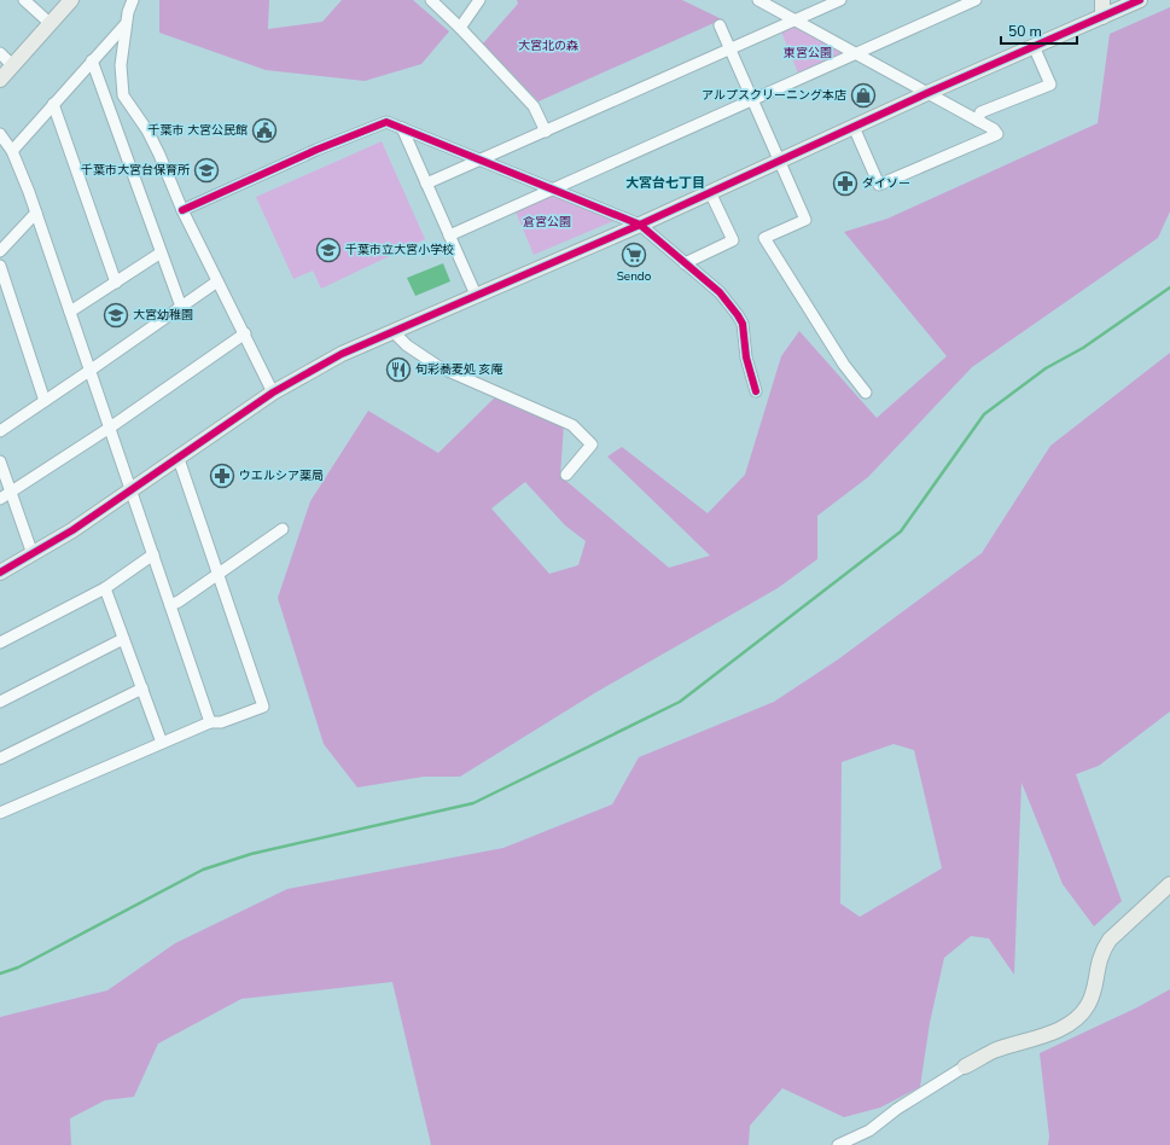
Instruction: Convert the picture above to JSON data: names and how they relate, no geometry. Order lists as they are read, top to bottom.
{
  "districts": ["大宮台七丁目"],
  "parks": ["大宮北の森", "東宮公園", "倉宮公園"],
  "places": {
    "shop": ["アルプスクリーニング本店"],
    "public building": ["千葉市 大宮公民館"],
    "school or university": ["千葉市大宮台保育所", "千葉市立大宮小学校", "大宮幼稚園"],
    "pharmacy": ["ダイソー", "ウエルシア薬局"],
    "supermarket": ["Sendo"],
    "restaurant": ["旬彩蕎麦処 亥庵"]
  },
  "scale_bar": "50 m"
}
